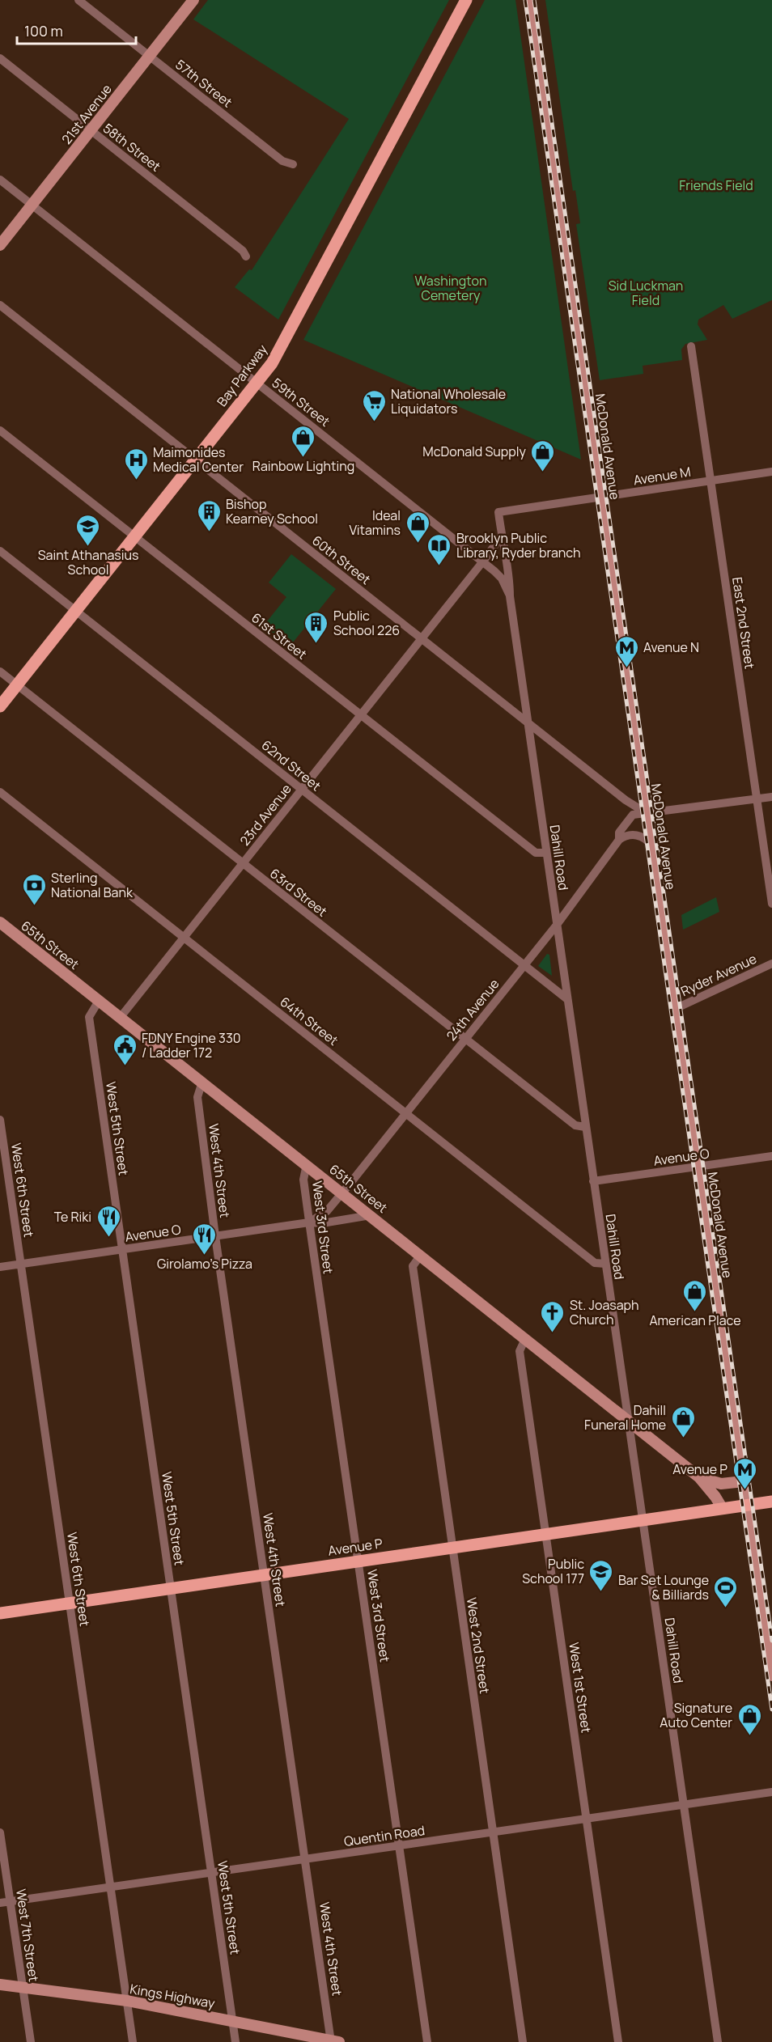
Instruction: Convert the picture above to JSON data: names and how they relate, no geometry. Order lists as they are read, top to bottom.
{
  "streets": {
    "main road": [
      "21st Avenue",
      "Bay Parkway",
      "McDonald Avenue",
      "65th Street",
      "Avenue P",
      "Kings Highway"
    ],
    "street": [
      "57th Street",
      "58th Street",
      "59th Street",
      "Avenue M",
      "60th Street",
      "East 2nd Street",
      "61st Street",
      "62nd Street",
      "23rd Avenue",
      "Dahill Road",
      "63rd Street",
      "Ryder Avenue",
      "24th Avenue",
      "64th Street",
      "West 5th Street",
      "Avenue O",
      "West 4th Street",
      "West 6th Street",
      "West 3rd Street",
      "West 2nd Street",
      "West 1st Street",
      "Quentin Road",
      "West 7th Street"
    ]
  },
  "crossings": [
    ["57th Street", "21st Avenue"],
    ["21st Avenue", "58th Street"],
    ["21st Avenue", "59th Street"],
    ["Bay Parkway", "59th Street"],
    ["Bay Parkway", "60th Street"],
    ["Bay Parkway", "61st Street"],
    ["Bay Parkway", "62nd Street"],
    ["Bay Parkway", "63rd Street"],
    ["59th Street", "23rd Avenue"],
    ["59th Street", "Dahill Road"],
    ["McDonald Avenue", "Avenue M"],
    ["McDonald Avenue", "60th Street"],
    ["McDonald Avenue", "65th Street"],
    ["McDonald Avenue", "Ryder Avenue"],
    ["McDonald Avenue", "24th Avenue"],
    ["McDonald Avenue", "Avenue O"],
    ["McDonald Avenue", "Avenue P"],
    ["Avenue M", "East 2nd Street"],
    ["Avenue M", "Dahill Road"],
    ["60th Street", "23rd Avenue"],
    ["60th Street", "Dahill Road"],
    ["60th Street", "24th Avenue"],
    ["61st Street", "23rd Avenue"],
    ["61st Street", "Dahill Road"],
    ["62nd Street", "23rd Avenue"],
    ["62nd Street", "Dahill Road"],
    ["62nd Street", "24th Avenue"],
    ["23rd Avenue", "Dahill Road"],
    ["23rd Avenue", "63rd Street"],
    ["23rd Avenue", "65th Street"],
    ["23rd Avenue", "64th Street"],
    ["Dahill Road", "63rd Street"],
    ["Dahill Road", "65th Street"],
    ["Dahill Road", "24th Avenue"],
    ["Dahill Road", "64th Street"],
    ["Dahill Road", "Avenue O"],
    ["Dahill Road", "Avenue P"],
    ["Dahill Road", "Quentin Road"],
    ["63rd Street", "24th Avenue"],
    ["65th Street", "24th Avenue"],
    ["65th Street", "West 5th Street"],
    ["65th Street", "Avenue O"],
    ["65th Street", "West 4th Street"],
    ["65th Street", "West 3rd Street"],
    ["65th Street", "Avenue P"],
    ["65th Street", "West 2nd Street"],
    ["65th Street", "West 1st Street"],
    ["24th Avenue", "64th Street"],
    ["24th Avenue", "Avenue O"],
    ["West 5th Street", "Avenue O"],
    ["West 5th Street", "Avenue P"],
    ["West 5th Street", "Quentin Road"],
    ["West 5th Street", "Kings Highway"],
    ["Avenue O", "West 4th Street"],
    ["Avenue O", "West 6th Street"],
    ["Avenue O", "West 3rd Street"],
    ["West 4th Street", "Avenue P"],
    ["West 4th Street", "Quentin Road"],
    ["West 4th Street", "Kings Highway"],
    ["West 6th Street", "Avenue P"],
    ["West 6th Street", "Quentin Road"],
    ["West 6th Street", "Kings Highway"],
    ["West 3rd Street", "Avenue P"],
    ["West 3rd Street", "Quentin Road"],
    ["Avenue P", "West 2nd Street"],
    ["Avenue P", "West 1st Street"],
    ["West 2nd Street", "Quentin Road"],
    ["West 1st Street", "Quentin Road"],
    ["Quentin Road", "West 7th Street"],
    ["West 7th Street", "Kings Highway"]
  ],
  "parks": ["Friends Field", "Washington Cemetery", "Sid Luckman Field"],
  "places": {
    "supermarket": ["National Wholesale Liquidators"],
    "shop": [
      "Rainbow Lighting",
      "McDonald Supply",
      "Ideal Vitamins",
      "American Place",
      "Dahill Funeral Home",
      "Signature Auto Center"
    ],
    "hospital": ["Maimonides Medical Center"],
    "building": ["Bishop Kearney School", "Public School 226"],
    "school or university": ["Saint Athanasius School", "Public School 177"],
    "library": ["Brooklyn Public Library, Ryder branch"],
    "metro station": ["Avenue N", "Avenue P"],
    "bank": ["Sterling National Bank"],
    "public building": ["FDNY Engine 330 / Ladder 172"],
    "restaurant": ["Te Riki", "Girolamo's Pizza"],
    "church": ["St. Joasaph Church"],
    "sports": ["Bar Set Lounge & Billiards"]
  },
  "scale_bar": "100 m"
}
